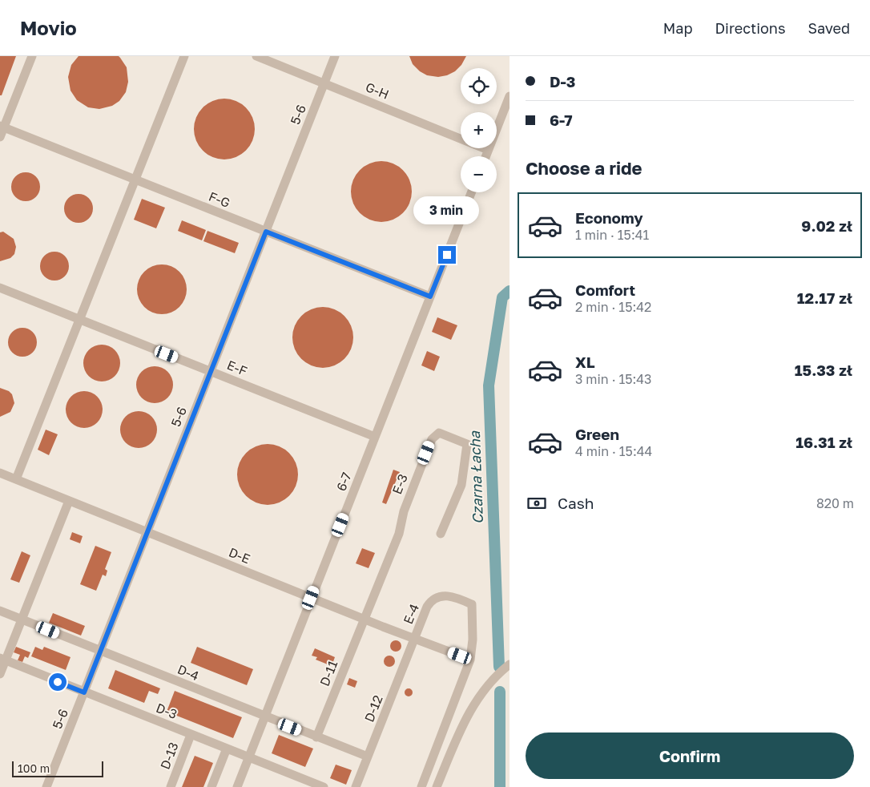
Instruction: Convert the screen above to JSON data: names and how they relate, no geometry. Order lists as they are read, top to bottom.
{
  "streets": {
    "street": [
      "G-H",
      "5-6",
      "F-G",
      "E-F",
      "6-7",
      "E-3",
      "D-E",
      "E-4",
      "D-4",
      "D-11",
      "D-12",
      "D-3",
      "D-13"
    ]
  },
  "crossings": [
    ["G-H", "5-6"],
    ["5-6", "F-G"],
    ["5-6", "E-F"],
    ["5-6", "D-E"],
    ["5-6", "D-4"],
    ["5-6", "D-3"],
    ["F-G", "6-7"],
    ["E-F", "6-7"],
    ["6-7", "D-E"],
    ["6-7", "D-4"],
    ["6-7", "D-3"],
    ["E-3", "D-E"],
    ["E-3", "D-11"],
    ["D-E", "E-4"],
    ["D-E", "D-11"],
    ["D-E", "D-12"],
    ["E-4", "D-12"],
    ["D-4", "D-11"],
    ["D-4", "D-12"],
    ["D-3", "D-13"]
  ],
  "water": ["Czarna Łacha"],
  "scale_bar": "100 m",
  "page": {
    "header": "Movio",
    "nav": ["Map", "Directions", "Saved"],
    "banner": ["D-3", "6-7"],
    "map_buttons": ["+", "−"],
    "heading": "Choose a ride",
    "list": [
      {
        "name": "Economy",
        "note": "1 min · 15:41",
        "value": "9.02 zł"
      },
      {
        "name": "Comfort",
        "note": "2 min · 15:42",
        "value": "12.17 zł"
      },
      {
        "name": "XL",
        "note": "3 min · 15:43",
        "value": "15.33 zł"
      },
      {
        "name": "Green",
        "note": "4 min · 15:44",
        "value": "16.31 zł"
      }
    ],
    "bubble": "3 min",
    "pay": ["Cash", "820 m"],
    "buttons": "Confirm",
    "scale": "100 m"
  }
}
